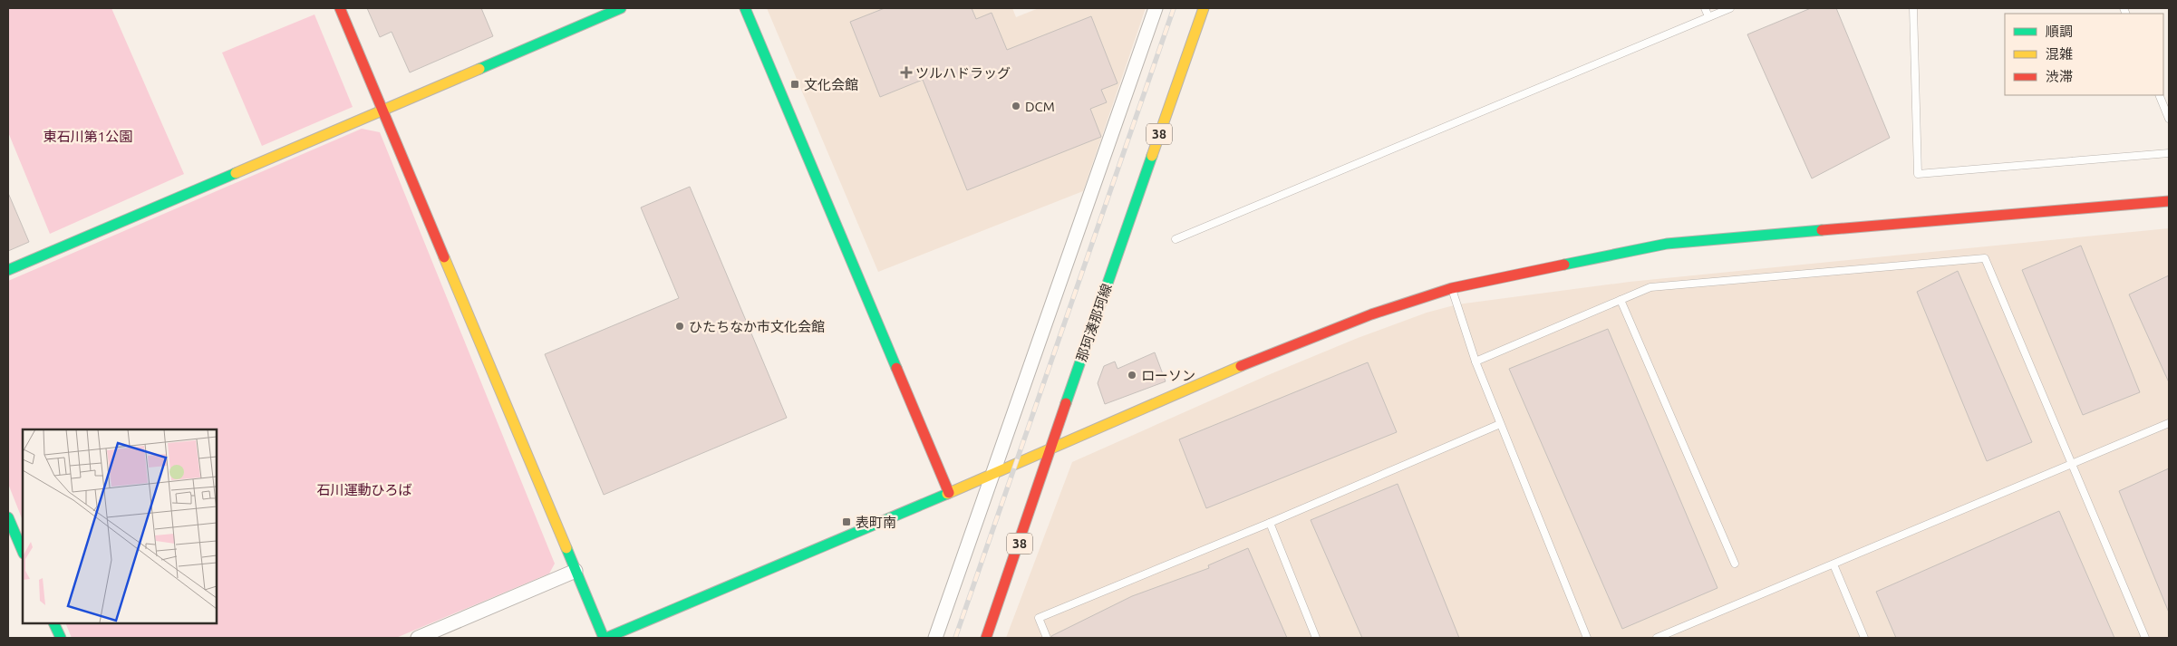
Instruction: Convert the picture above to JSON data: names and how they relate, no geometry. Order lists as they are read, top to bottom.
{
  "streets": {
    "street": ["38", "那珂湊那珂線"]
  },
  "parks": ["東石川第1公園", "石川運動ひろば"],
  "places": {
    "health": ["ツルハドラッグ"],
    "transit": ["文化会館", "表町南"],
    "other": ["DCM", "ひたちなか市文化会館", "ローソン"]
  },
  "legend": ["順調", "混雑", "渋滞"]
}
